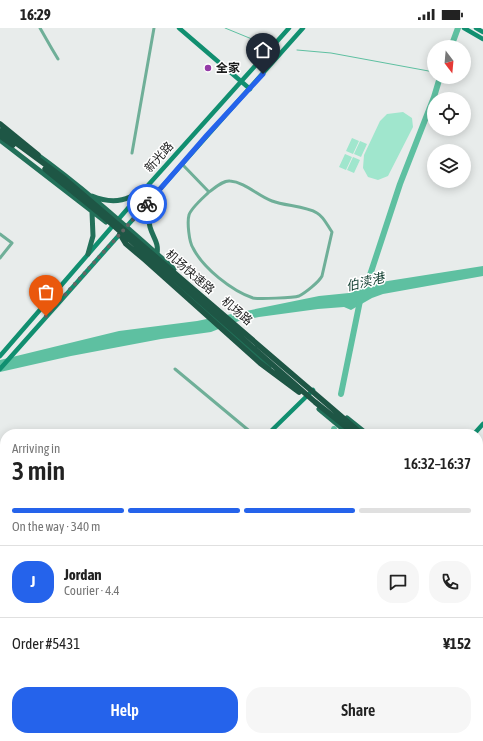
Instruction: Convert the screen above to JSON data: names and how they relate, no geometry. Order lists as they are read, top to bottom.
{
  "streets": {
    "highway": ["机场快速路"],
    "main road": ["新光路", "机场路"]
  },
  "crossings": [
    ["新光路", "机场路"]
  ],
  "water": ["伯渎港"],
  "places": ["全家"],
  "north": "bottom",
  "page": {
    "status": "16:29",
    "heading": ["3 min", "Arriving in", "16:32–16:37"],
    "panel": [
      "Jordan",
      "Courier · 4.4",
      "Order #5431",
      "¥152"
    ],
    "bar": "On the way · 340 m",
    "round": "J",
    "buttons": ["Help", "Share"]
  }
}
